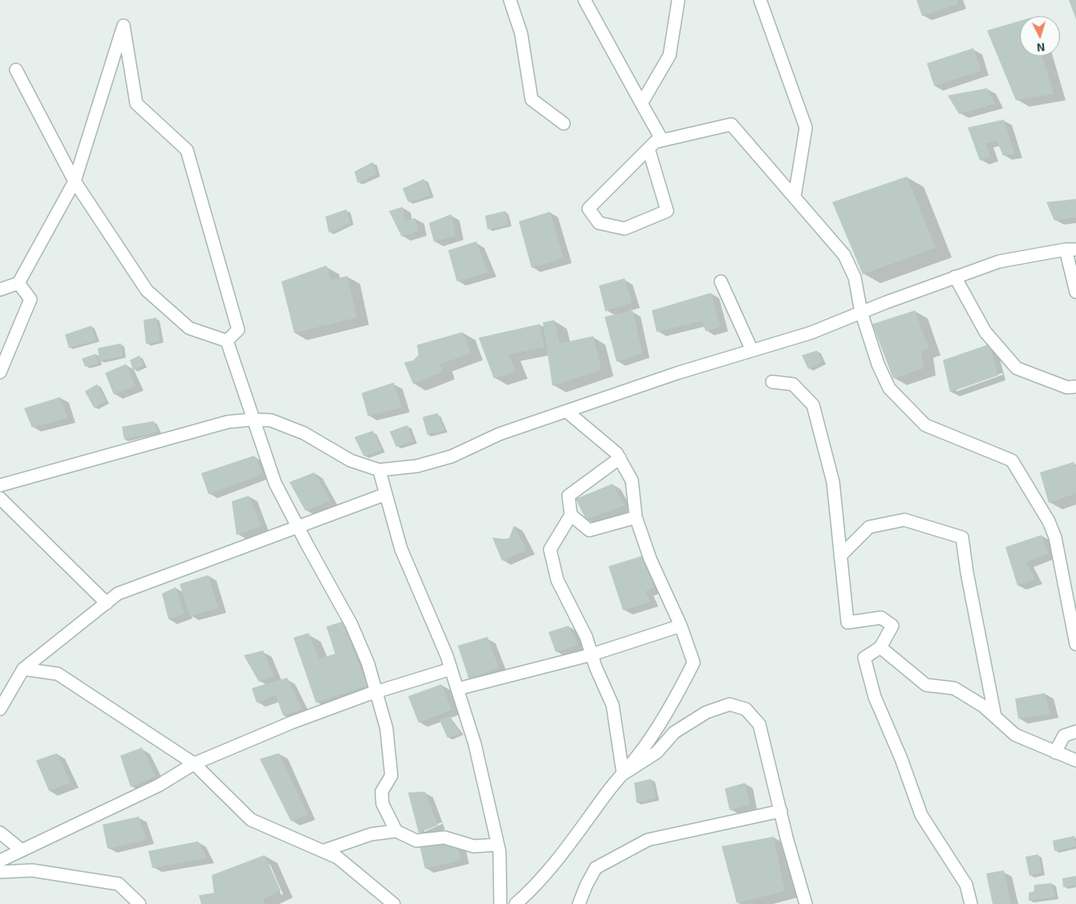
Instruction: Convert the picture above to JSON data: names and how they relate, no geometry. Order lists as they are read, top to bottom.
{
  "north": "bottom"
}
